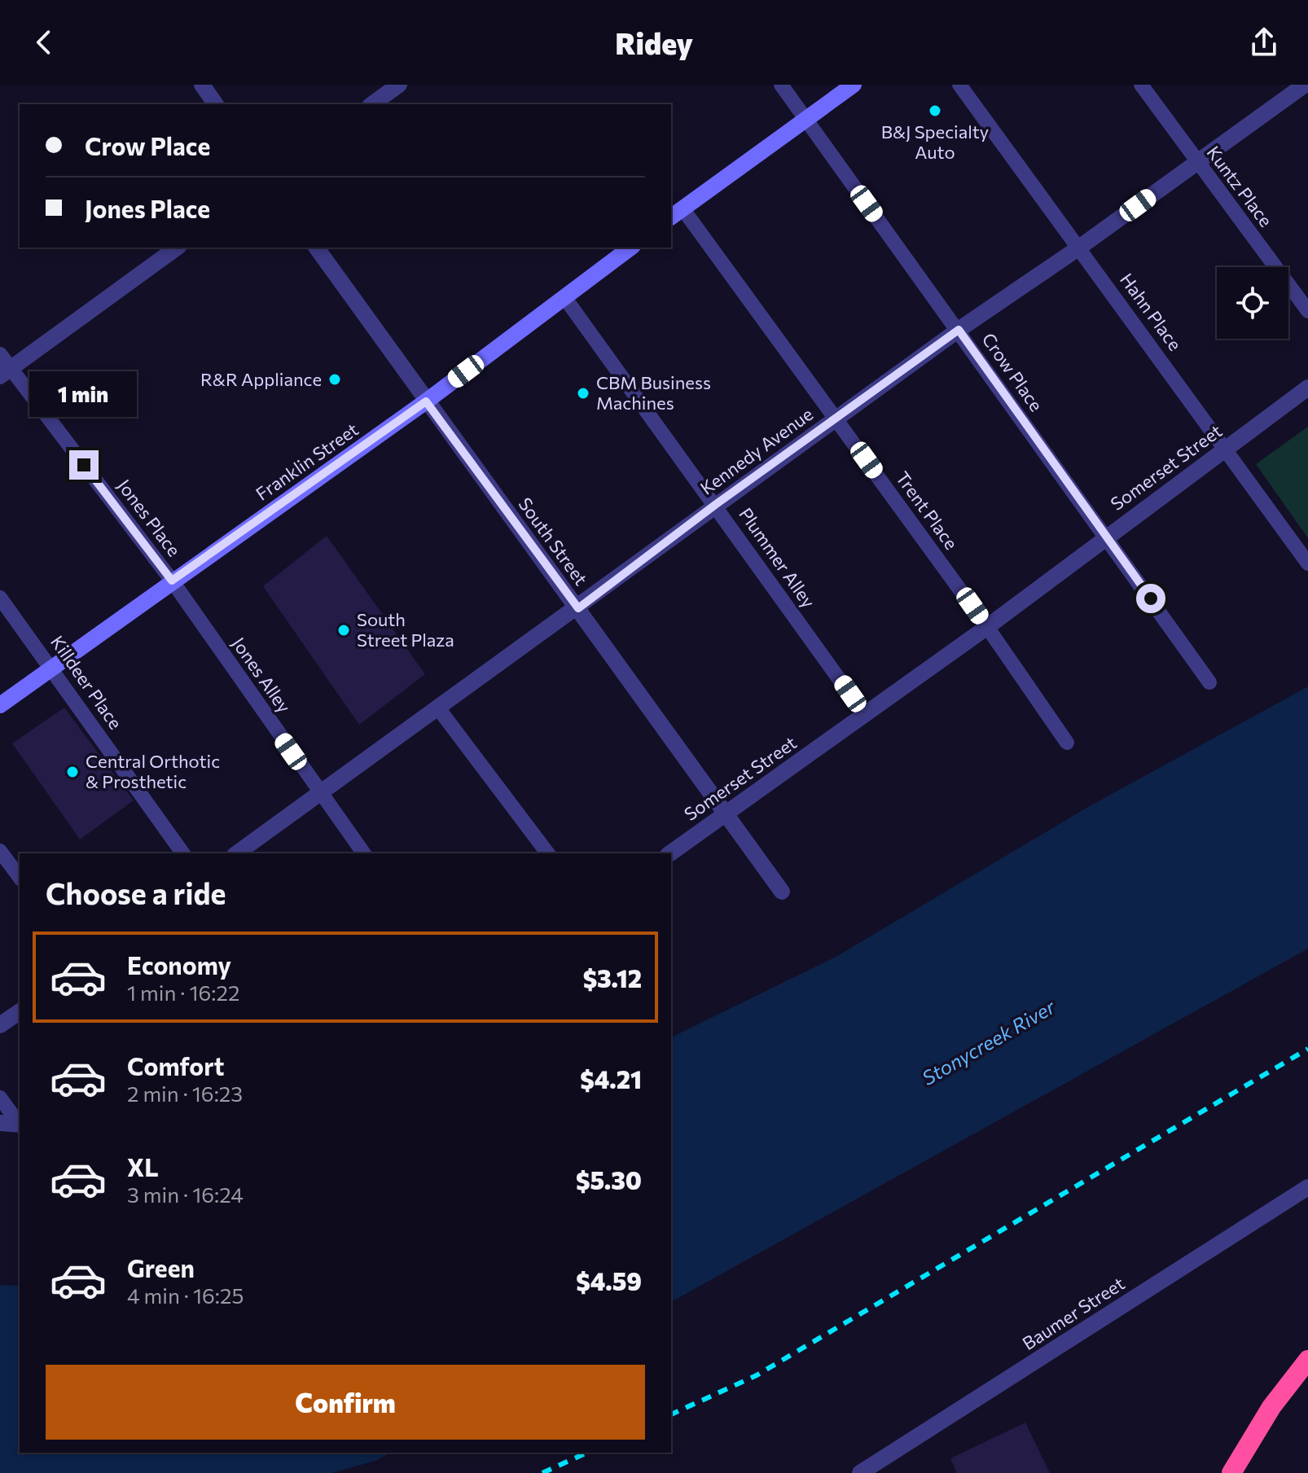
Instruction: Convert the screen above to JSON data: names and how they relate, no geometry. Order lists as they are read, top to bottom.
{
  "streets": {
    "street": [
      "Kennedy Avenue",
      "Franklin Street",
      "Somerset Street",
      "South Street",
      "Baumer Street"
    ],
    "lane": [
      "Kuntz Place",
      "Hahn Place",
      "Crow Place",
      "Trent Place",
      "Jones Place",
      "Plummer Alley",
      "Jones Alley",
      "Killdeer Place"
    ]
  },
  "crossings": [
    ["Kuntz Place", "Kennedy Avenue"],
    ["Hahn Place", "Kennedy Avenue"],
    ["Hahn Place", "Somerset Street"],
    ["Crow Place", "Kennedy Avenue"],
    ["Crow Place", "Somerset Street"],
    ["Kennedy Avenue", "Trent Place"],
    ["Kennedy Avenue", "South Street"],
    ["Kennedy Avenue", "Plummer Alley"],
    ["Kennedy Avenue", "Jones Alley"],
    ["Franklin Street", "Jones Place"],
    ["Franklin Street", "South Street"],
    ["Franklin Street", "Plummer Alley"],
    ["Franklin Street", "Jones Alley"],
    ["Franklin Street", "Killdeer Place"],
    ["Somerset Street", "Trent Place"],
    ["Somerset Street", "South Street"],
    ["Somerset Street", "Plummer Alley"],
    ["Jones Place", "Jones Alley"]
  ],
  "water": ["Stonycreek River"],
  "places": [
    "B&J Specialty Auto",
    "R&R Appliance",
    "CBM Business Machines",
    "South Street Plaza",
    "Central Orthotic & Prosthetic"
  ],
  "page": {
    "header": "Ridey",
    "banner": ["Crow Place", "Jones Place"],
    "bubble": "1 min",
    "heading": "Choose a ride",
    "list": [
      {
        "name": "Economy",
        "note": "1 min · 16:22",
        "value": "$3.12"
      },
      {
        "name": "Comfort",
        "note": "2 min · 16:23",
        "value": "$4.21"
      },
      {
        "name": "XL",
        "note": "3 min · 16:24",
        "value": "$5.30"
      },
      {
        "name": "Green",
        "note": "4 min · 16:25",
        "value": "$4.59"
      }
    ],
    "buttons": "Confirm"
  }
}
